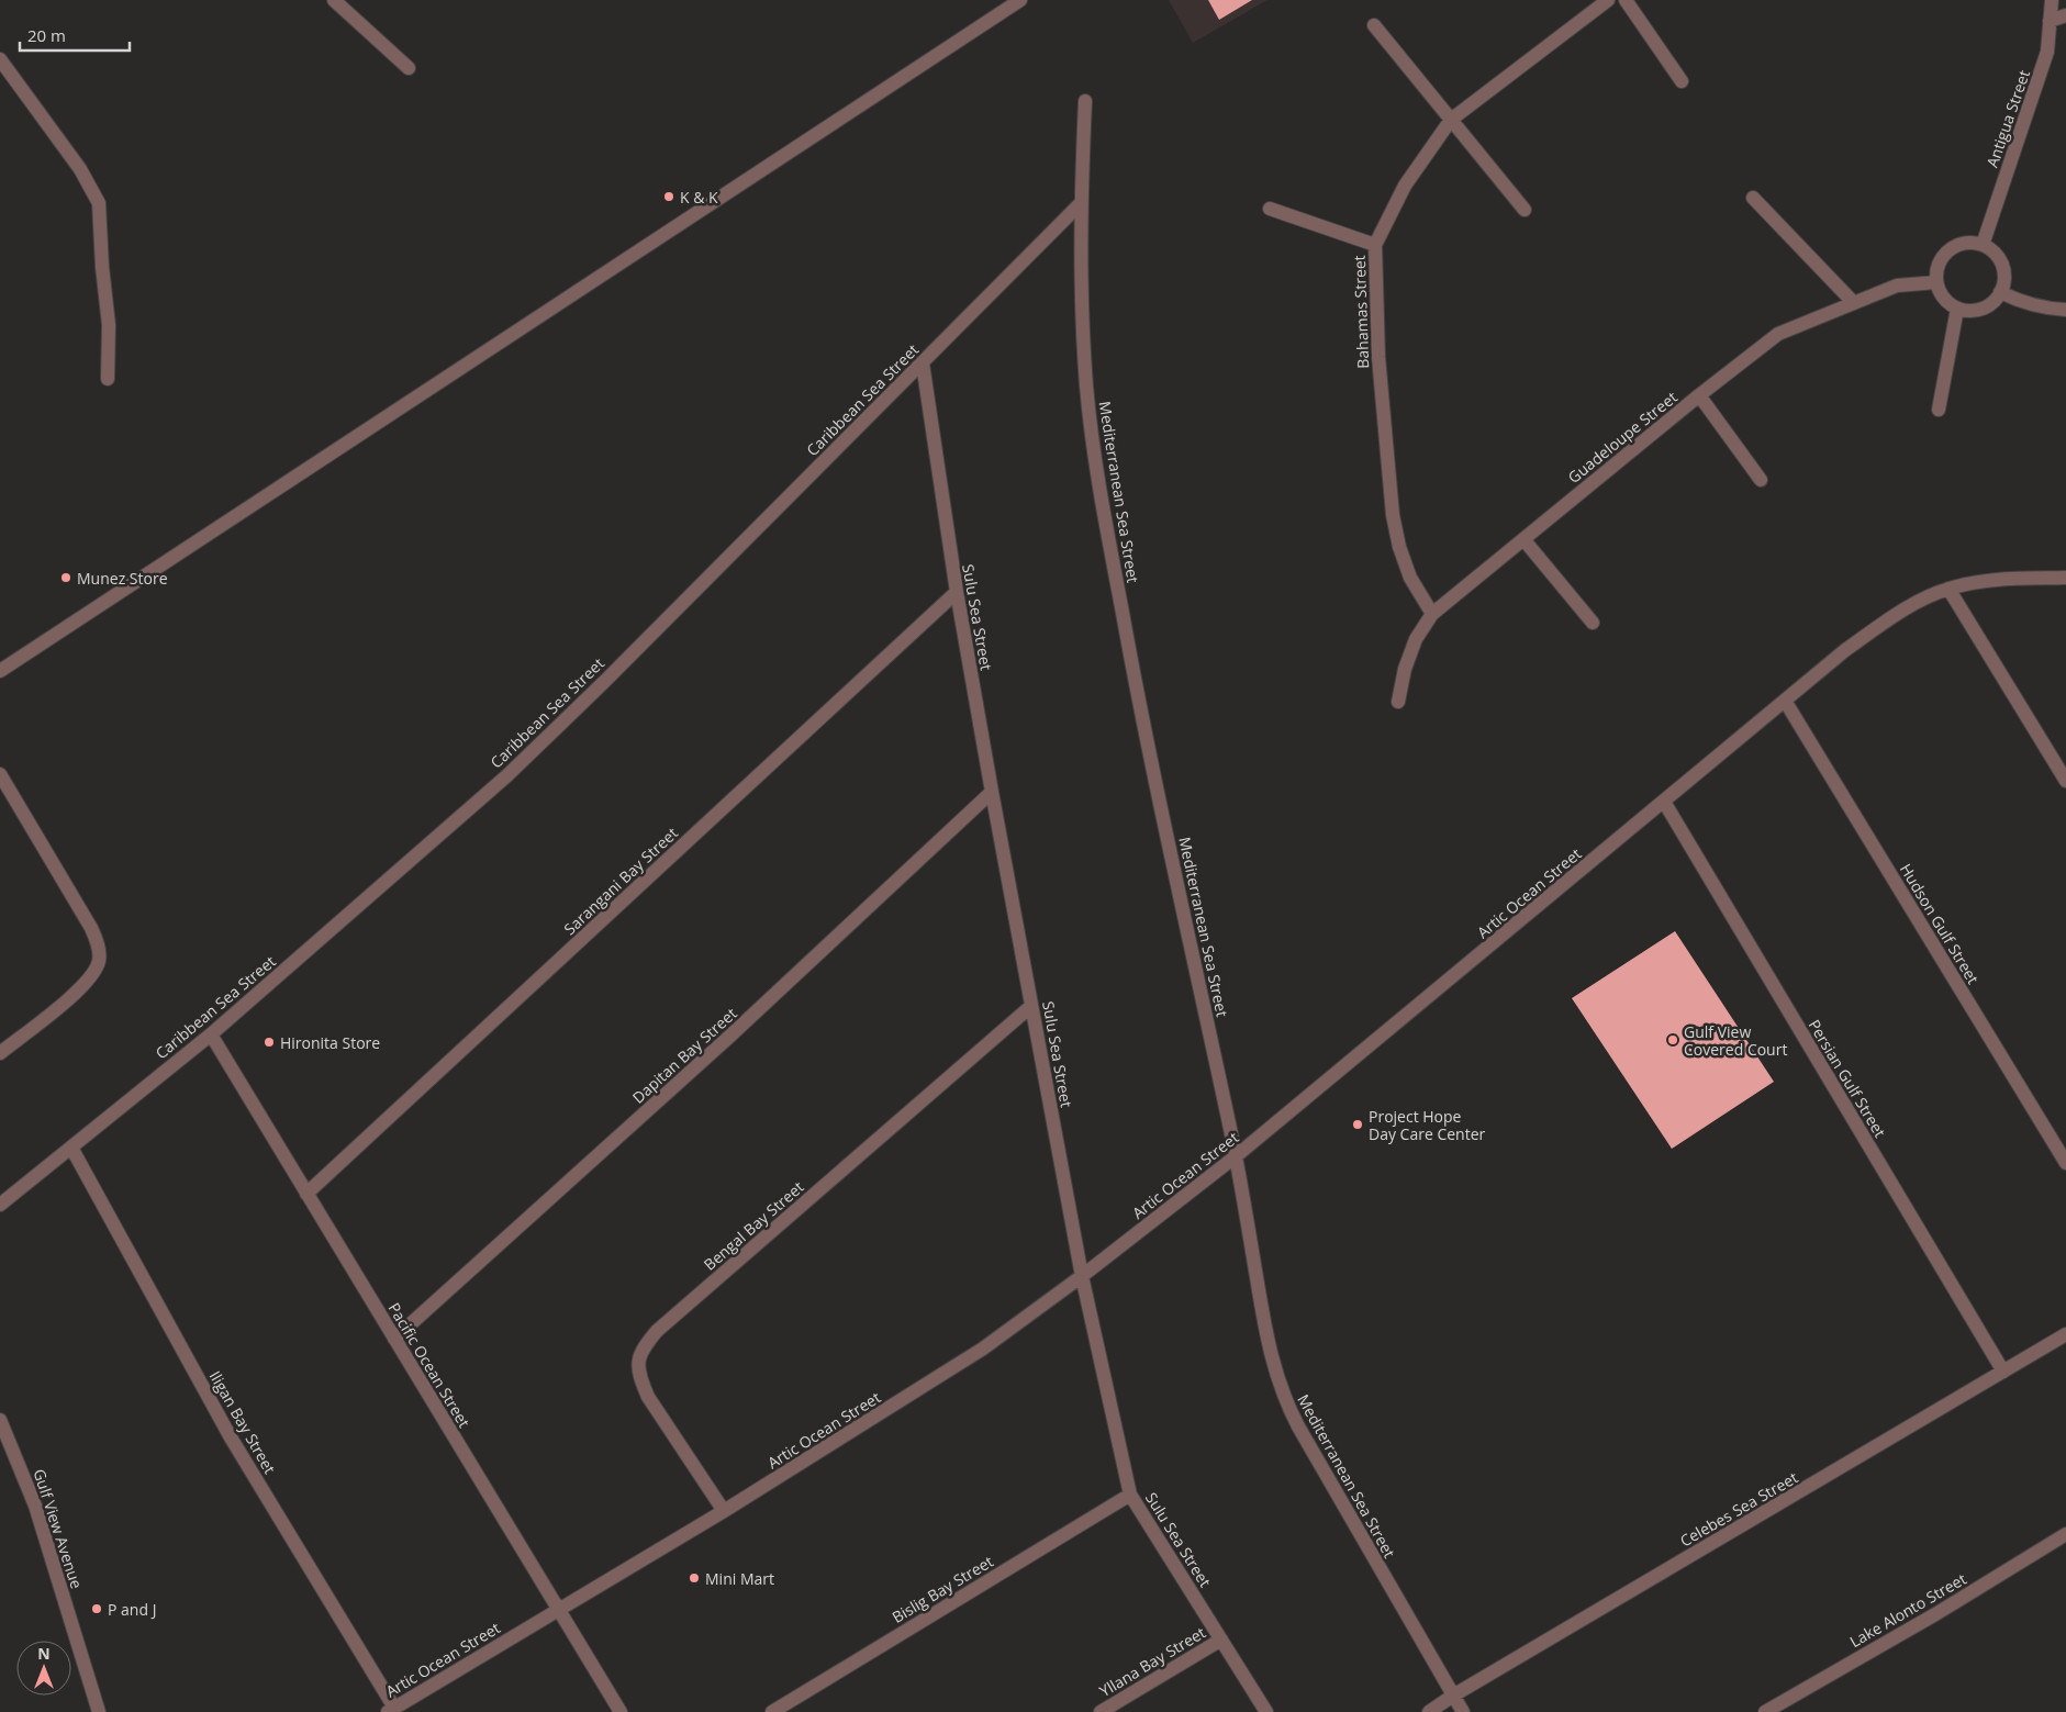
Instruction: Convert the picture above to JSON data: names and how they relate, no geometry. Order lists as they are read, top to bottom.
{
  "streets": {
    "street": [
      "Antigua Street",
      "Bahamas Street",
      "Caribbean Sea Street",
      "Guadeloupe Street",
      "Mediterranean Sea Street",
      "Sulu Sea Street",
      "Sarangani Bay Street",
      "Artic Ocean Street",
      "Hudson Gulf Street",
      "Dapitan Bay Street",
      "Persian Gulf Street",
      "Bengal Bay Street",
      "Pacific Ocean Street",
      "Iligan Bay Street",
      "Celebes Sea Street",
      "Gulf View Avenue",
      "Bislig Bay Street",
      "Lake Alonto Street",
      "Yllana Bay Street"
    ]
  },
  "crossings": [
    ["Antigua Street", "Guadeloupe Street"],
    ["Bahamas Street", "Guadeloupe Street"],
    ["Caribbean Sea Street", "Mediterranean Sea Street"],
    ["Caribbean Sea Street", "Sulu Sea Street"],
    ["Caribbean Sea Street", "Pacific Ocean Street"],
    ["Caribbean Sea Street", "Iligan Bay Street"],
    ["Mediterranean Sea Street", "Artic Ocean Street"],
    ["Mediterranean Sea Street", "Celebes Sea Street"],
    ["Sulu Sea Street", "Sarangani Bay Street"],
    ["Sulu Sea Street", "Artic Ocean Street"],
    ["Sulu Sea Street", "Dapitan Bay Street"],
    ["Sulu Sea Street", "Bengal Bay Street"],
    ["Sulu Sea Street", "Bislig Bay Street"],
    ["Sulu Sea Street", "Yllana Bay Street"],
    ["Sarangani Bay Street", "Pacific Ocean Street"],
    ["Artic Ocean Street", "Hudson Gulf Street"],
    ["Artic Ocean Street", "Persian Gulf Street"],
    ["Artic Ocean Street", "Bengal Bay Street"],
    ["Artic Ocean Street", "Pacific Ocean Street"],
    ["Artic Ocean Street", "Iligan Bay Street"],
    ["Dapitan Bay Street", "Pacific Ocean Street"],
    ["Persian Gulf Street", "Celebes Sea Street"]
  ],
  "places": [
    "K & K",
    "Munez Store",
    "Gulf View Covered Court",
    "Hironita Store",
    "Project Hope Day Care Center",
    "Mini Mart",
    "P and J"
  ],
  "scale_bar": "20 m",
  "north": "top"
}
